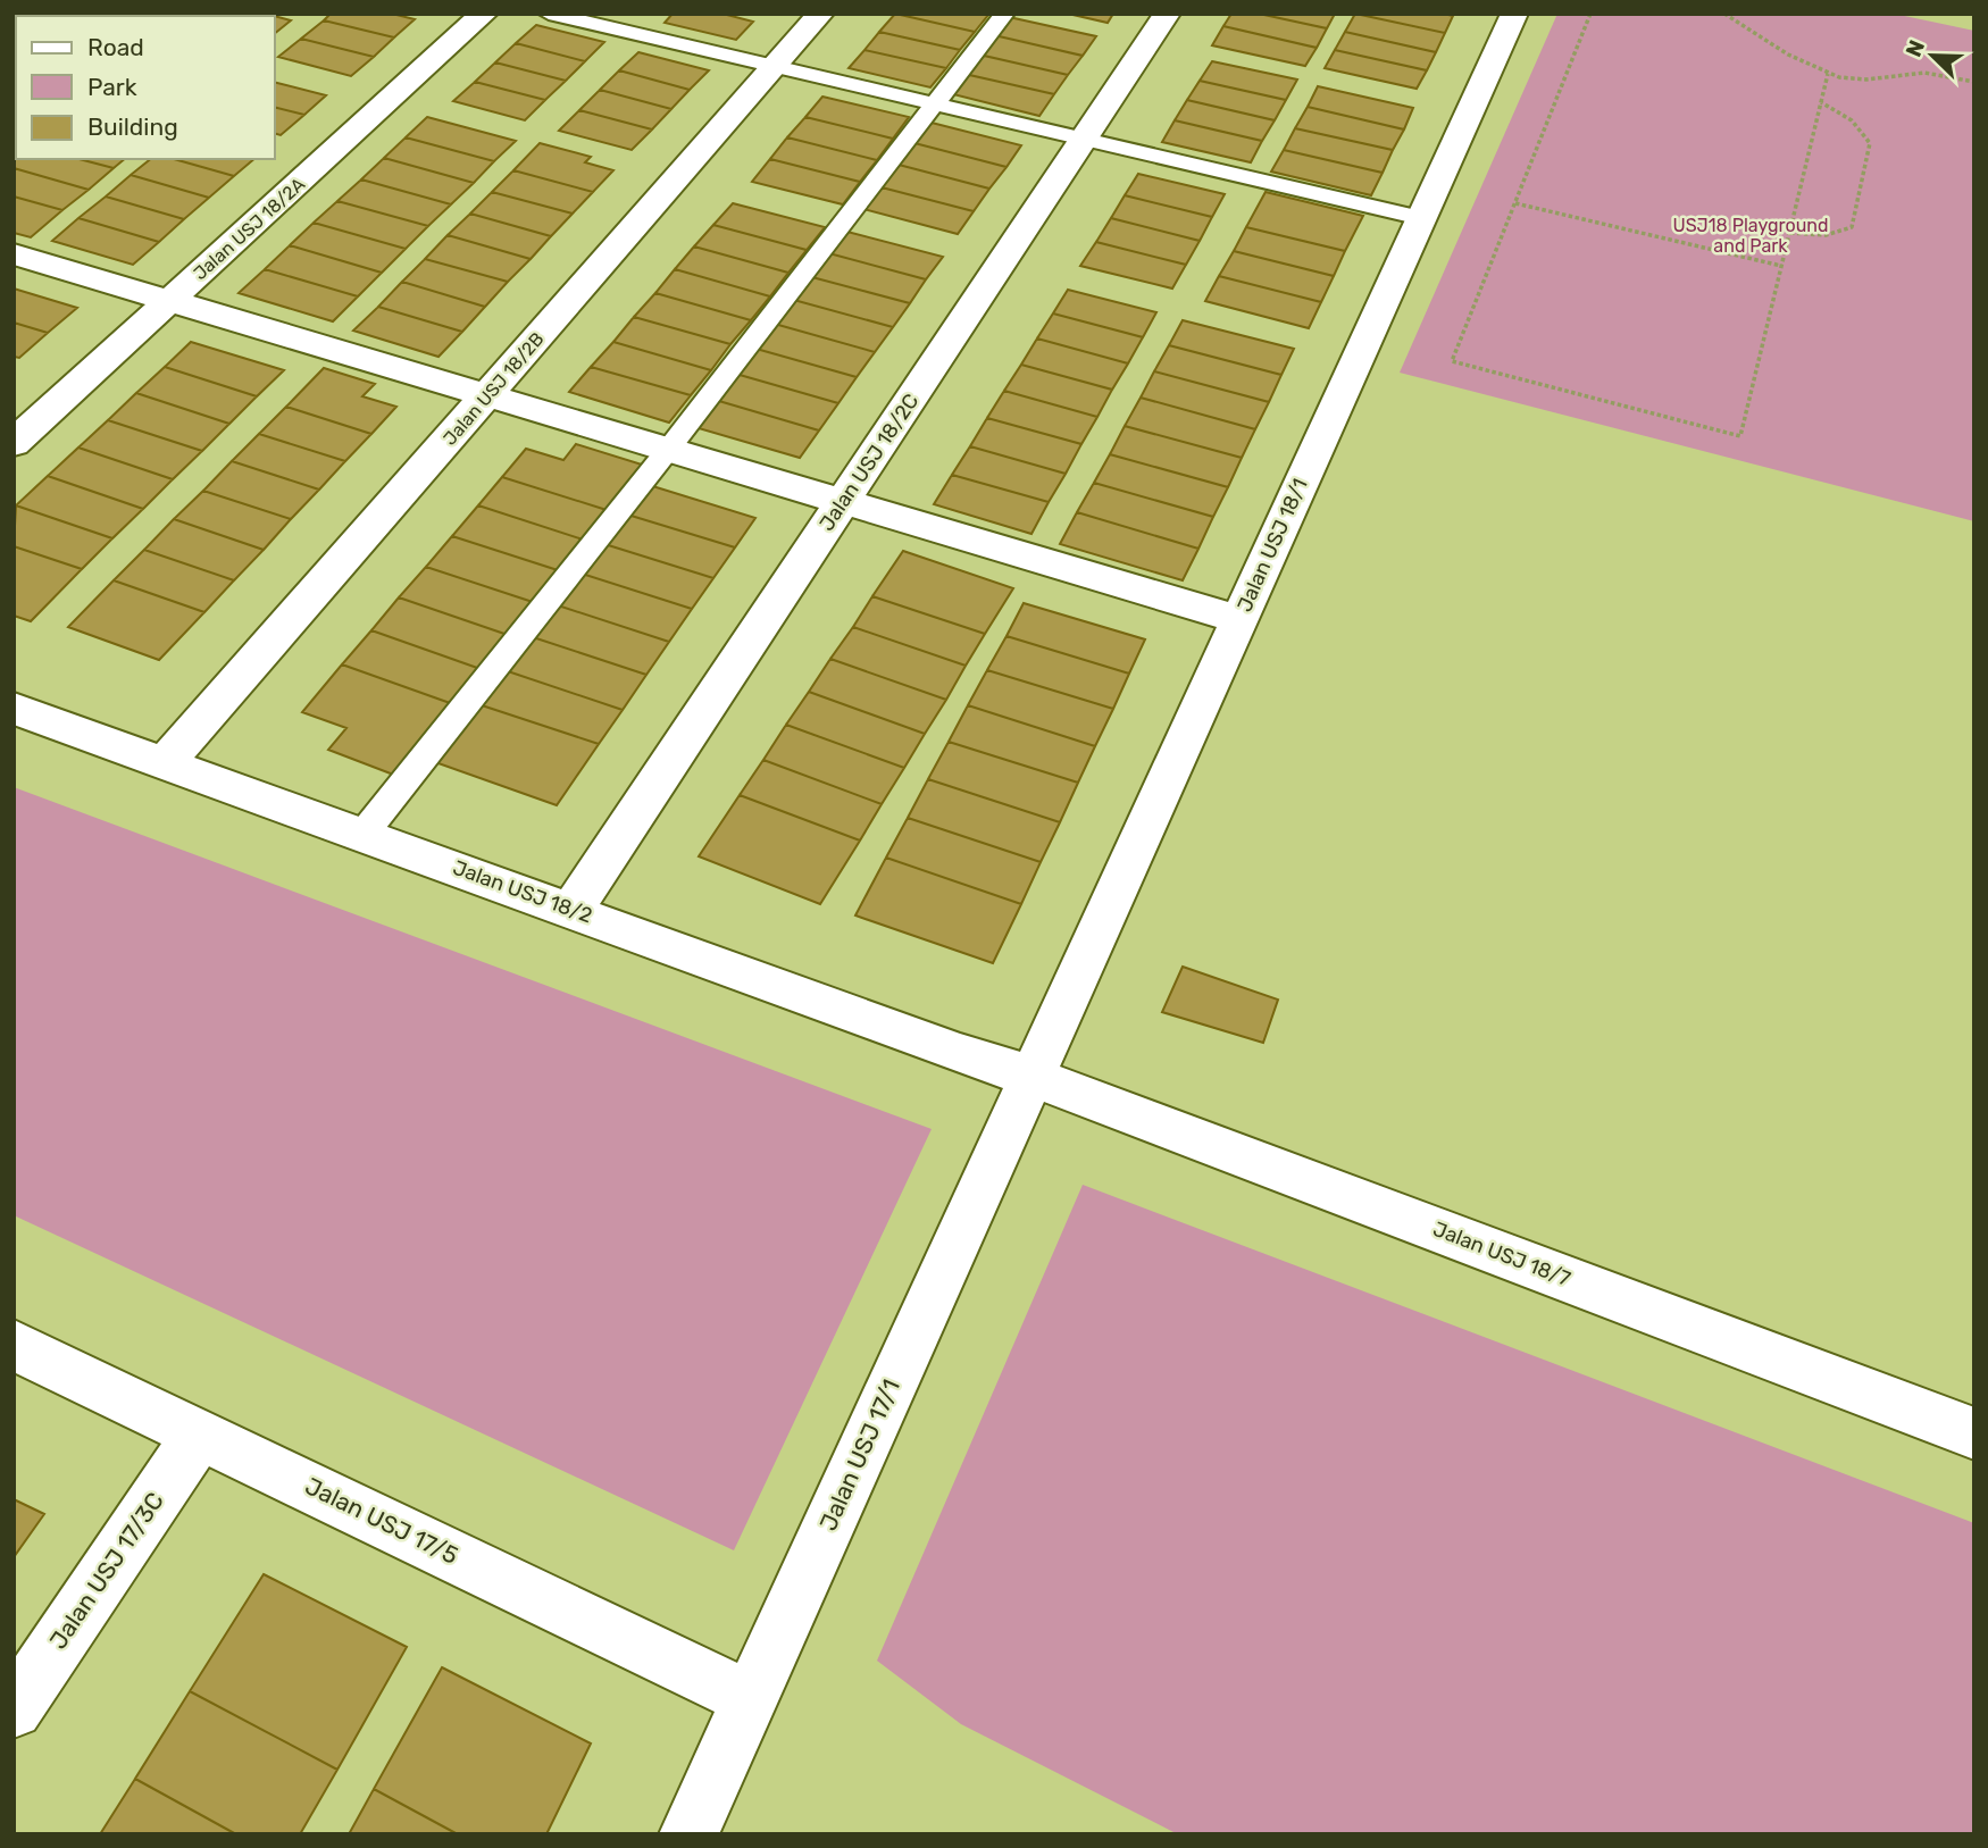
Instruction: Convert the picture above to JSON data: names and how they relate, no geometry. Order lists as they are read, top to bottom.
{
  "streets": {
    "street": [
      "Jalan USJ 18/2A",
      "Jalan USJ 18/2B",
      "Jalan USJ 18/2C",
      "Jalan USJ 18/1",
      "Jalan USJ 18/2",
      "Jalan USJ 18/7",
      "Jalan USJ 17/1",
      "Jalan USJ 17/5",
      "Jalan USJ 17/3C"
    ]
  },
  "crossings": [
    ["Jalan USJ 18/2B", "Jalan USJ 18/2"],
    ["Jalan USJ 18/2C", "Jalan USJ 18/2"],
    ["Jalan USJ 18/1", "Jalan USJ 18/2"],
    ["Jalan USJ 18/1", "Jalan USJ 18/7"],
    ["Jalan USJ 18/1", "Jalan USJ 17/1"],
    ["Jalan USJ 18/2", "Jalan USJ 18/7"],
    ["Jalan USJ 18/2", "Jalan USJ 17/1"],
    ["Jalan USJ 18/7", "Jalan USJ 17/1"],
    ["Jalan USJ 17/1", "Jalan USJ 17/5"],
    ["Jalan USJ 17/5", "Jalan USJ 17/3C"]
  ],
  "parks": ["USJ18 Playground and Park"],
  "legend": ["Road", "Park", "Building"],
  "north": "top left"
}
